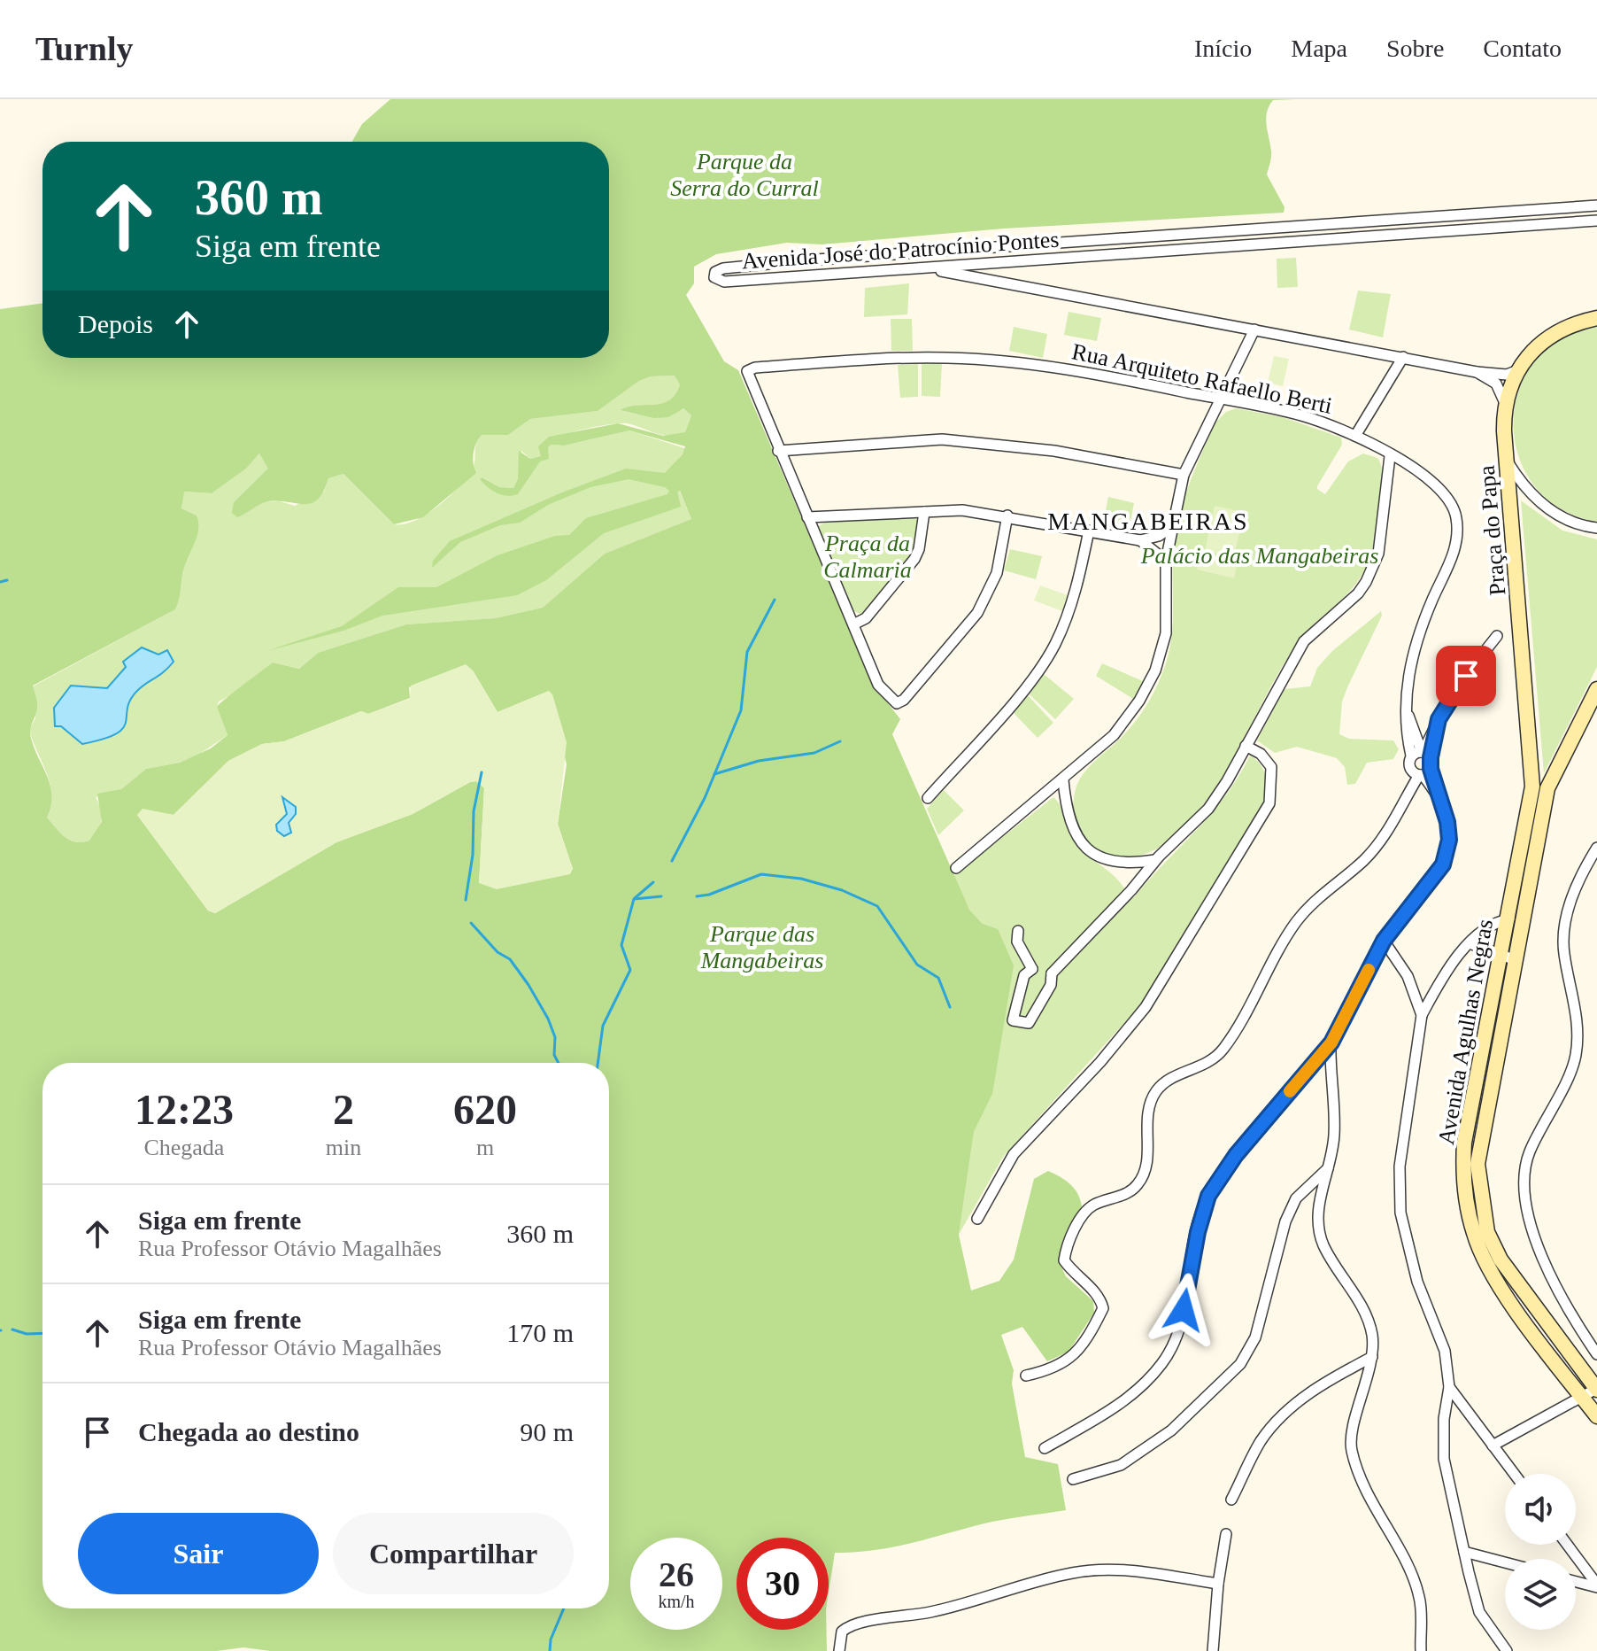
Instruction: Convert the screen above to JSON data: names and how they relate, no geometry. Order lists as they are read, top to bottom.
{
  "streets": {
    "street": [
      "Avenida José do Patrocínio Pontes",
      "Rua Arquiteto Rafaello Berti",
      "Praça do Papa",
      "Avenida Agulhas Negras"
    ]
  },
  "crossings": [
    ["Praça do Papa", "Avenida Agulhas Negras"]
  ],
  "districts": ["MANGABEIRAS"],
  "parks": [
    "Parque da Serra do Curral",
    "Praça da Calmaria",
    "Palácio das Mangabeiras",
    "Parque das Mangabeiras"
  ],
  "page": {
    "header": "Turnly",
    "nav": [
      "Início",
      "Mapa",
      "Sobre",
      "Contato"
    ],
    "turn": ["360 m", "Siga em frente"],
    "then": "Depois",
    "eta": [
      "12:23",
      "Chegada",
      "2",
      "min",
      "620",
      "m"
    ],
    "list": [
      {
        "name": "Siga em frente",
        "note": "Rua Professor Otávio Magalhães",
        "value": "360 m"
      },
      {
        "name": "Siga em frente",
        "note": "Rua Professor Otávio Magalhães",
        "value": "170 m"
      },
      {
        "name": "Chegada ao destino",
        "value": "90 m"
      }
    ],
    "buttons": ["Sair", "Compartilhar"],
    "speed": "26 km/h",
    "limit": "30"
  }
}
